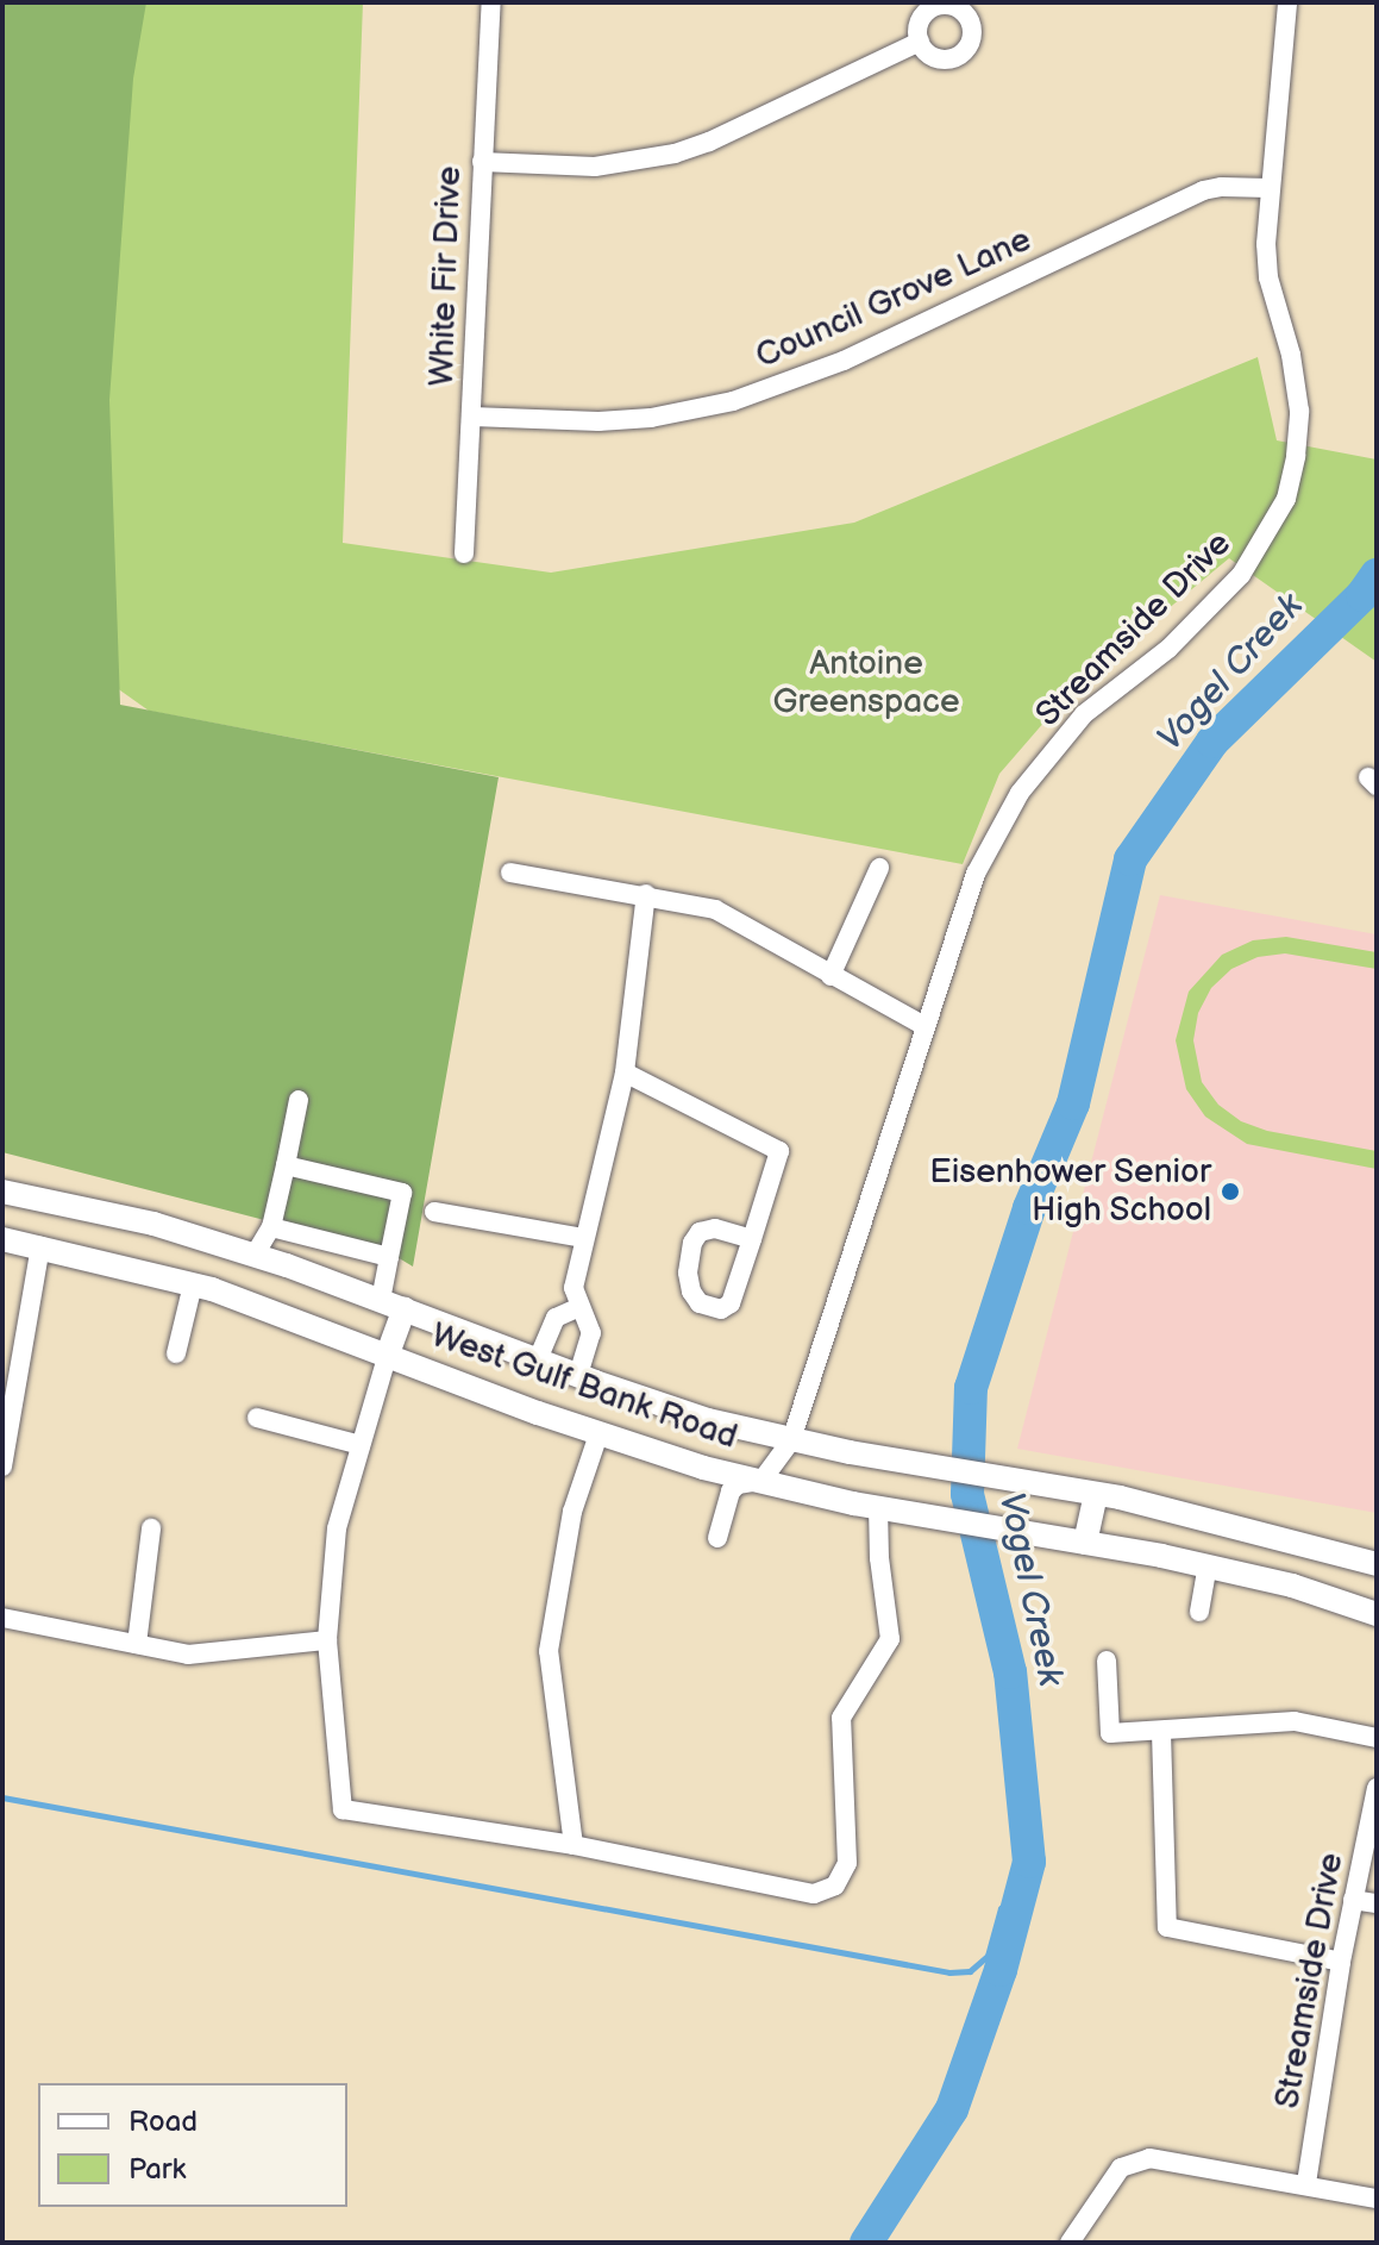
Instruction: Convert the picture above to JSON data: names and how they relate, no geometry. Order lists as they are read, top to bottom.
{
  "streets": {
    "main road": ["West Gulf Bank Road"],
    "street": ["White Fir Drive", "Council Grove Lane", "Streamside Drive"]
  },
  "crossings": [
    ["White Fir Drive", "Council Grove Lane"],
    ["Council Grove Lane", "Streamside Drive"],
    ["Streamside Drive", "West Gulf Bank Road"]
  ],
  "water": ["Vogel Creek"],
  "parks": ["Antoine Greenspace"],
  "places": ["Eisenhower Senior High School"],
  "legend": ["Road", "Park"]
}
